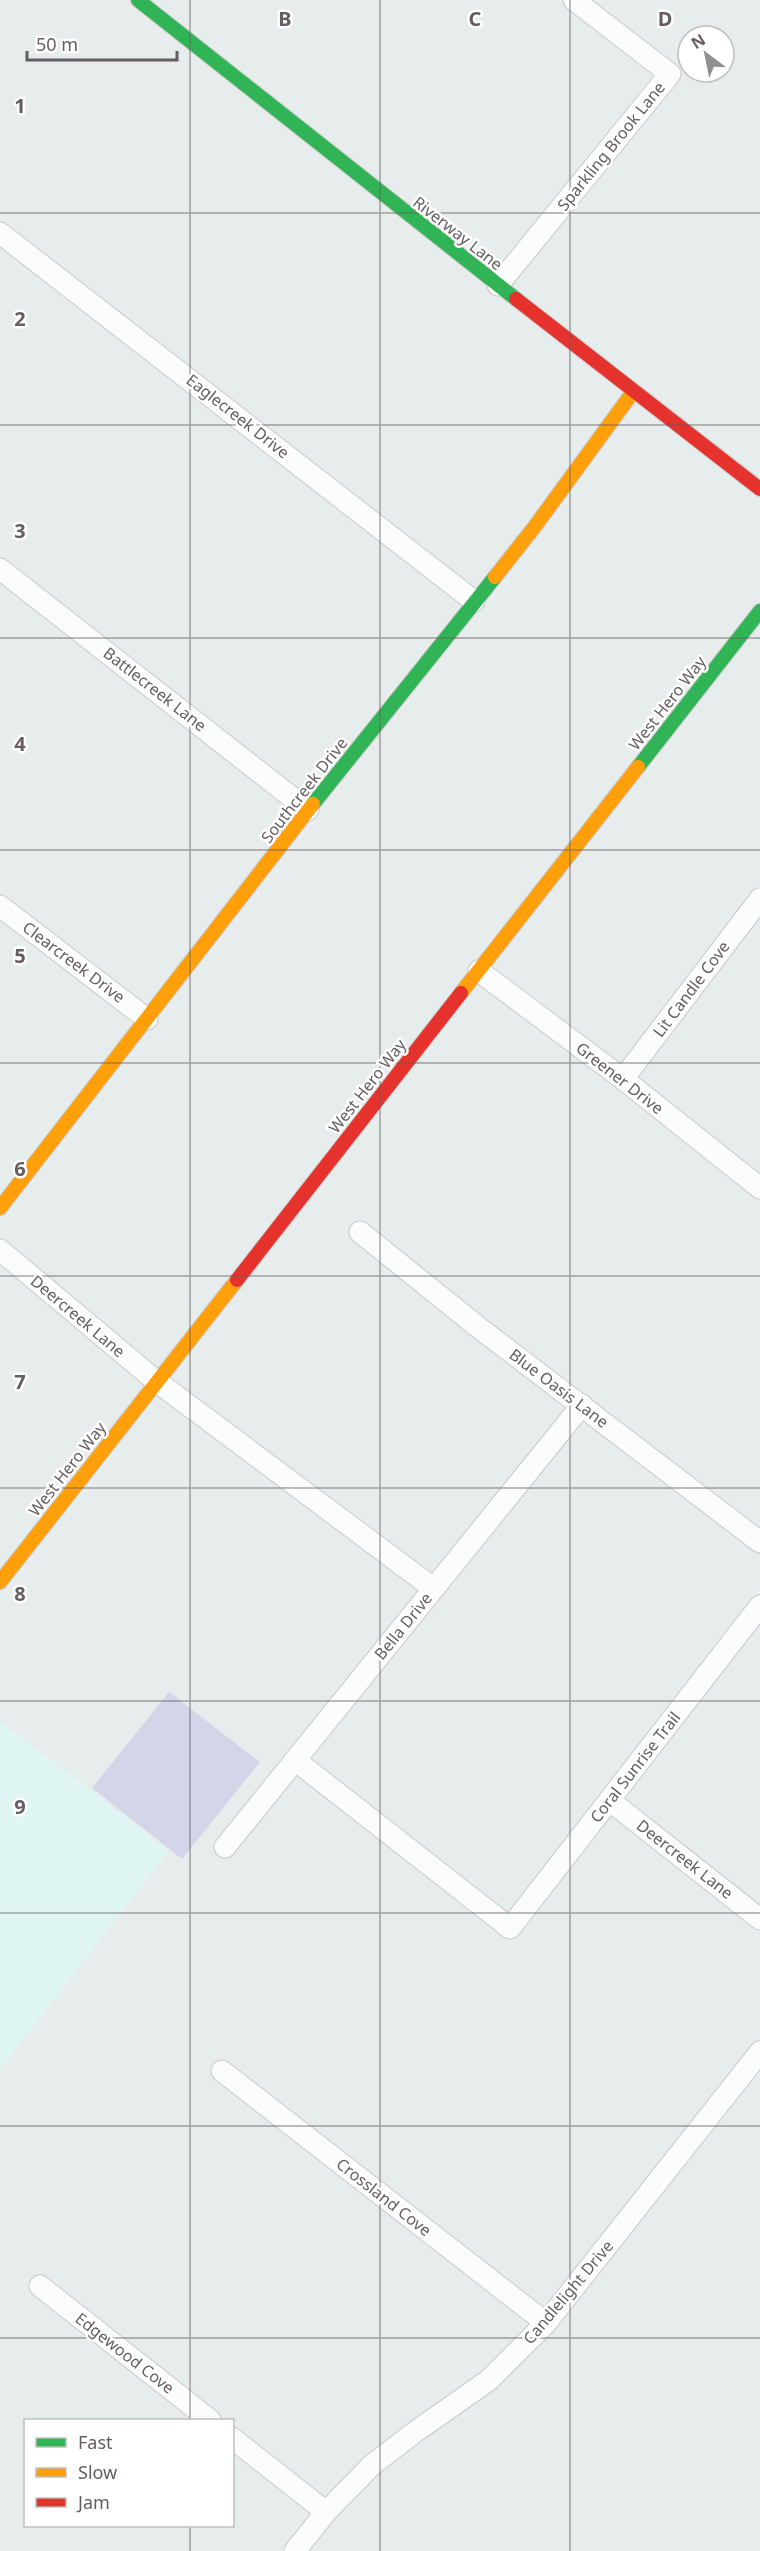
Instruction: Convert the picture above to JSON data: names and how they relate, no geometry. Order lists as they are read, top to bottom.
{
  "streets": {
    "street": [
      "Sparkling Brook Lane",
      "Riverway Lane",
      "Eaglecreek Drive",
      "Battlecreek Lane",
      "West Hero Way",
      "Southcreek Drive",
      "Clearcreek Drive",
      "Lit Candle Cove",
      "Greener Drive",
      "Deercreek Lane",
      "Blue Oasis Lane",
      "Bella Drive",
      "Coral Sunrise Trail",
      "Crossland Cove",
      "Candlelight Drive",
      "Edgewood Cove"
    ]
  },
  "crossings": [
    ["Sparkling Brook Lane", "Riverway Lane"],
    ["Riverway Lane", "Southcreek Drive"],
    ["Eaglecreek Drive", "Southcreek Drive"],
    ["Battlecreek Lane", "Southcreek Drive"],
    ["West Hero Way", "Greener Drive"],
    ["West Hero Way", "Deercreek Lane"],
    ["Southcreek Drive", "Clearcreek Drive"],
    ["Lit Candle Cove", "Greener Drive"],
    ["Deercreek Lane", "Bella Drive"],
    ["Deercreek Lane", "Coral Sunrise Trail"],
    ["Blue Oasis Lane", "Bella Drive"],
    ["Bella Drive", "Coral Sunrise Trail"],
    ["Crossland Cove", "Candlelight Drive"]
  ],
  "legend": ["Fast", "Slow", "Jam"],
  "scale_bar": "50 m",
  "north": "top left",
  "grid": {
    "columns": ["B", "C", "D"],
    "rows": [
      "1",
      "2",
      "3",
      "4",
      "5",
      "6",
      "7",
      "8",
      "9"
    ]
  }
}
